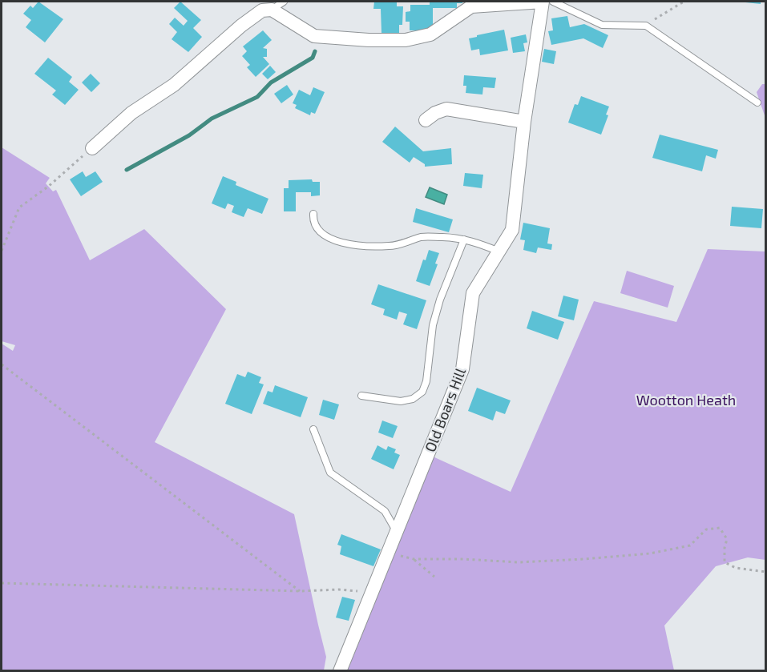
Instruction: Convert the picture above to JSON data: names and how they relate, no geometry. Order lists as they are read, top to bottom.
{
  "streets": {
    "street": ["Old Boars Hill"]
  },
  "parks": ["Wootton Heath"]
}
